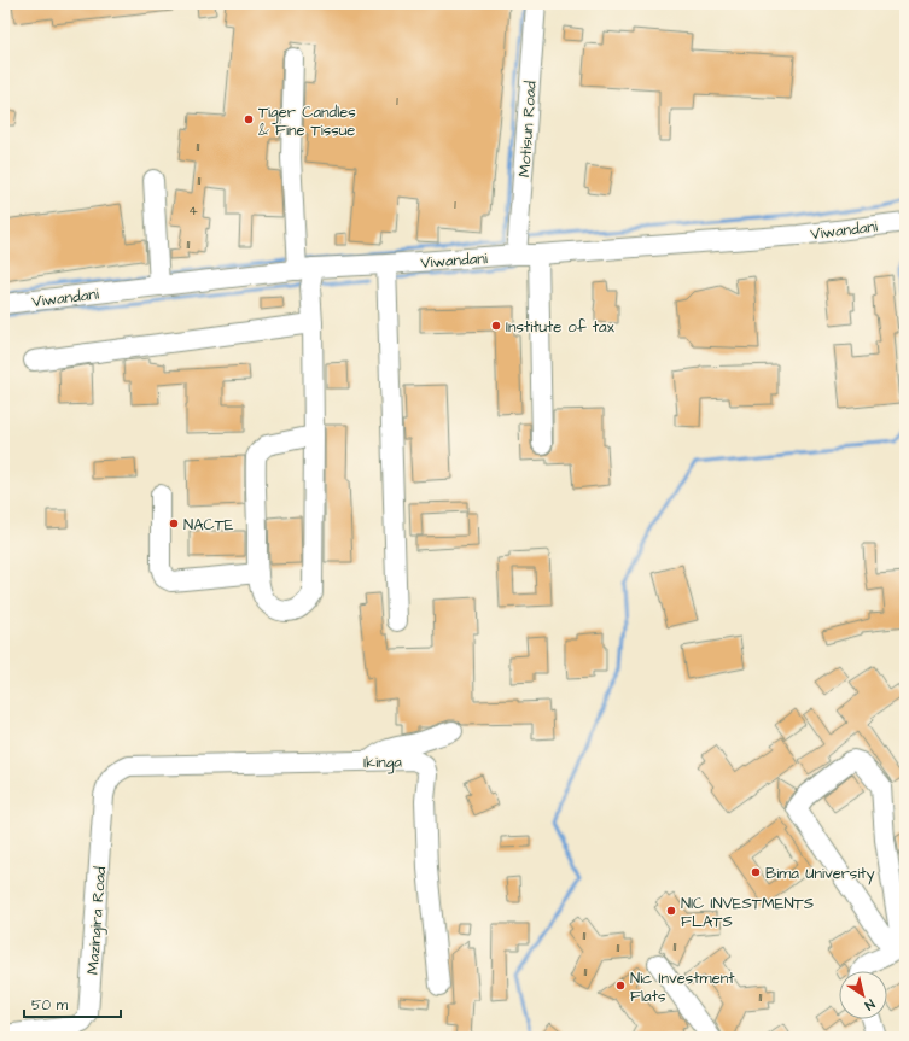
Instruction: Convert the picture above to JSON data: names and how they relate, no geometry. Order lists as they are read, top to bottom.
{
  "streets": {
    "street": [
      "Motisun Road",
      "Viwandani",
      "Ikinga",
      "Mazingira Road"
    ]
  },
  "crossings": [
    ["Motisun Road", "Viwandani"],
    ["Ikinga", "Mazingira Road"]
  ],
  "places": [
    "Tiger Candles & Fine Tissue",
    "Institute of tax",
    "NACTE",
    "Bima University",
    "NIC INVESTMENTS FLATS",
    "Nic Investment Flats"
  ],
  "house_numbers": [
    "1",
    "11",
    "11",
    "1",
    "4",
    "11",
    "11",
    "11",
    "11",
    "11",
    "11"
  ],
  "scale_bar": "50 m",
  "north": "bottom right"
}
